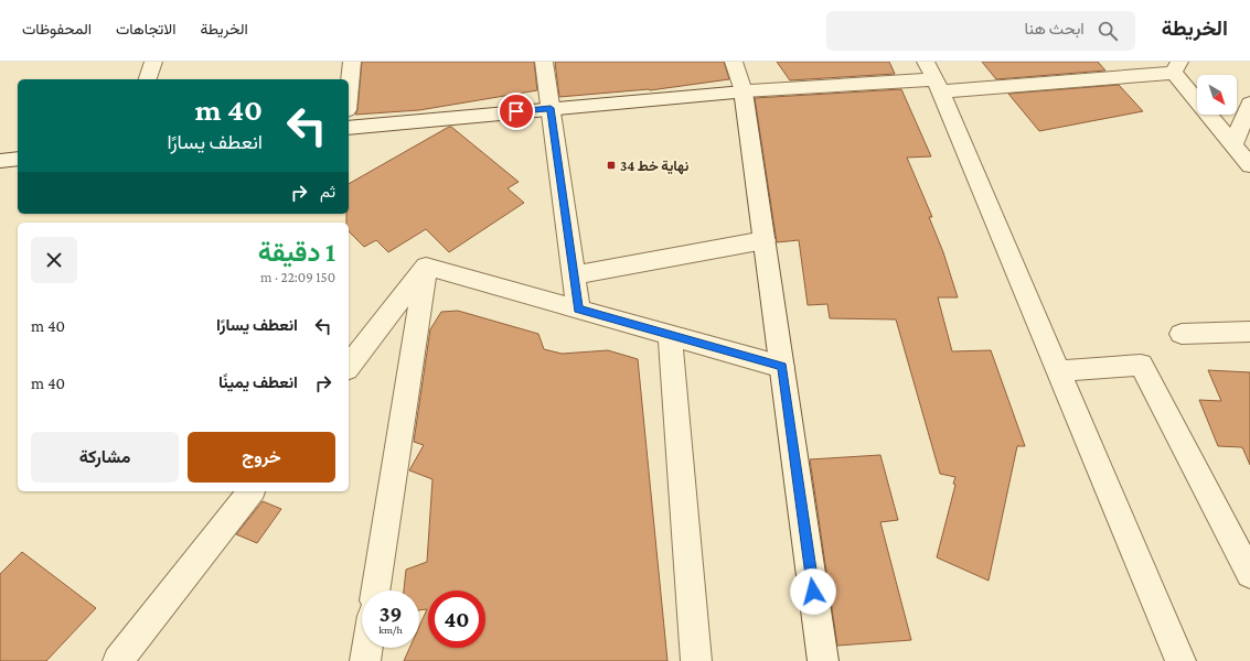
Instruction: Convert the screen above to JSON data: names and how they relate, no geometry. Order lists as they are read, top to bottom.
{
  "places": {
    "transit": ["نهاية خط 34"]
  },
  "north": "bottom right",
  "page": {
    "header": "الخريطة",
    "search": "ابحث هنا",
    "nav": ["الخريطة", "الاتجاهات", "المحفوظات"],
    "turn": ["40 m", "انعطف يسارًا"],
    "then": "ثم",
    "heading": ["1 دقيقة", "150 m · 22:09"],
    "list": [
      {
        "name": "انعطف يسارًا",
        "value": "40 m"
      },
      {
        "name": "انعطف يمينًا",
        "value": "40 m"
      }
    ],
    "buttons": ["خروج", "مشاركة"],
    "speed": "39 km/h",
    "limit": "40"
  }
}
